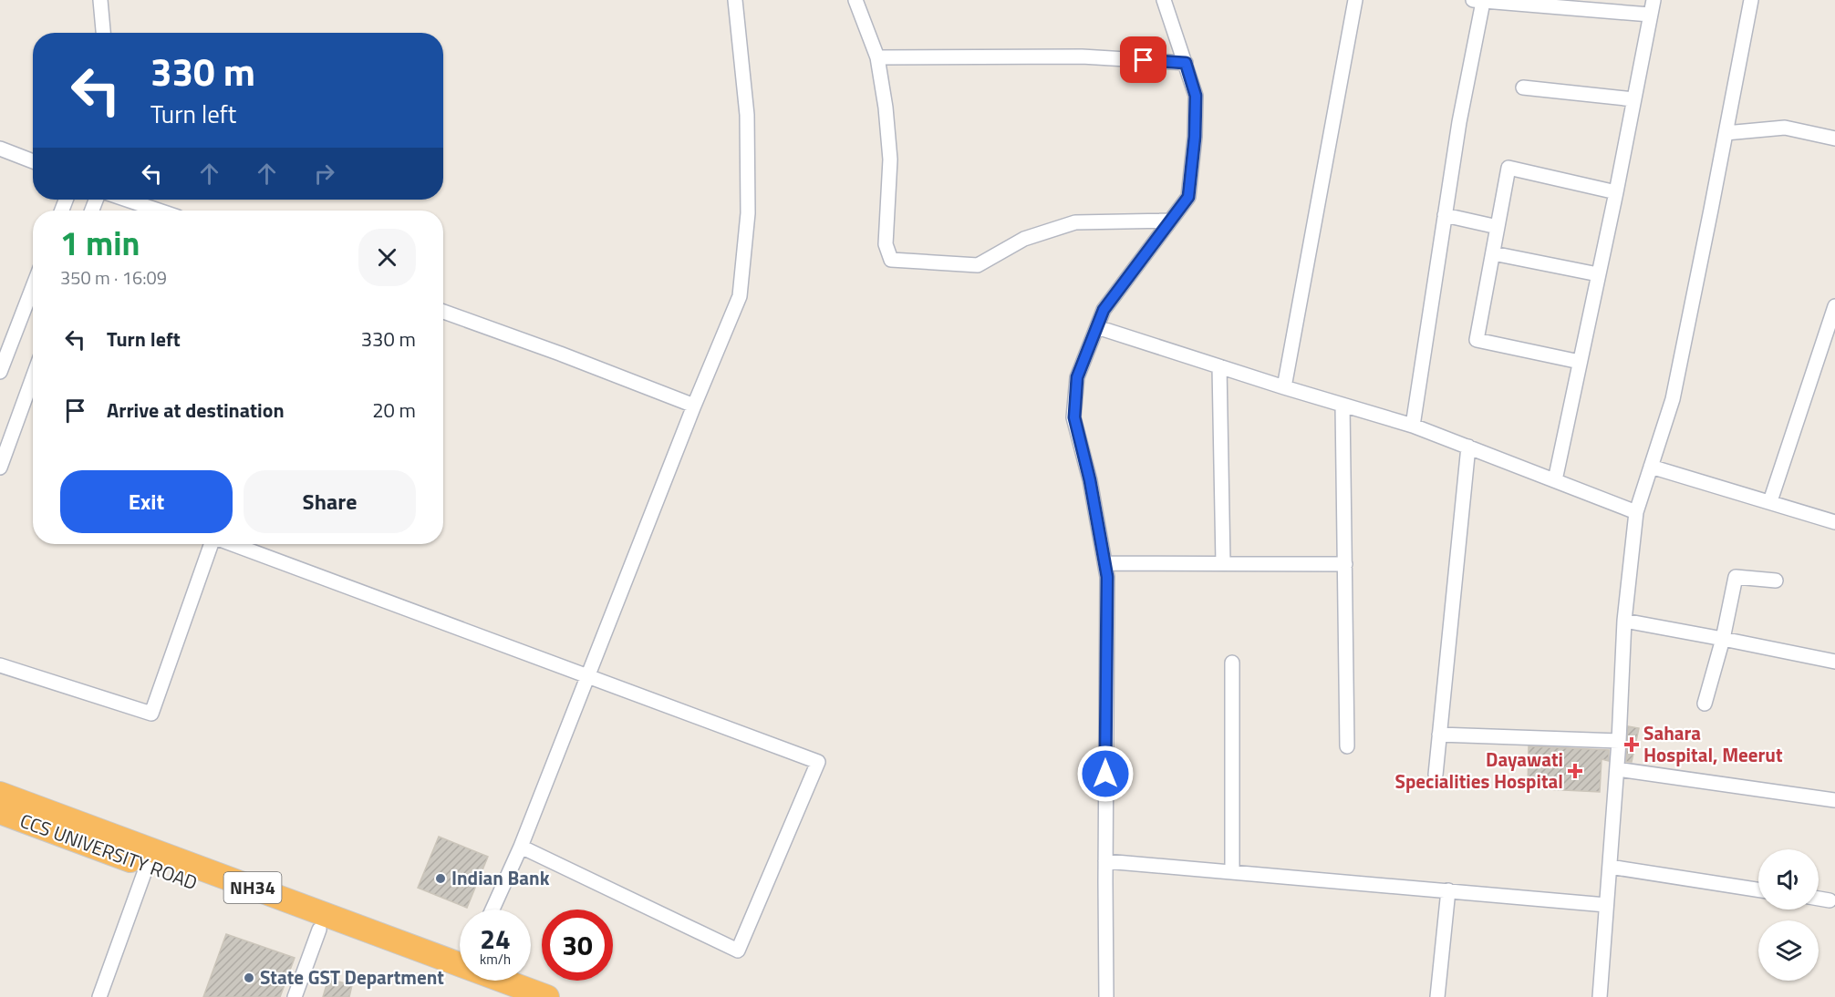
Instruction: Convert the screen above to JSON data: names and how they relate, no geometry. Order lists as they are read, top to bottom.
{
  "streets": {
    "highway": ["CCS UNIVERSITY ROAD", "NH34"]
  },
  "places": {
    "health": ["Sahara Hospital, Meerut", "Dayawati Specialities Hospital"],
    "other": ["Indian Bank", "State GST Department"]
  },
  "page": {
    "turn": ["330 m", "Turn left"],
    "heading": ["1 min", "350 m · 16:09"],
    "list": [
      {
        "name": "Turn left",
        "value": "330 m"
      },
      {
        "name": "Arrive at destination",
        "value": "20 m"
      }
    ],
    "buttons": ["Exit", "Share"],
    "speed": "24 km/h",
    "limit": "30"
  }
}
